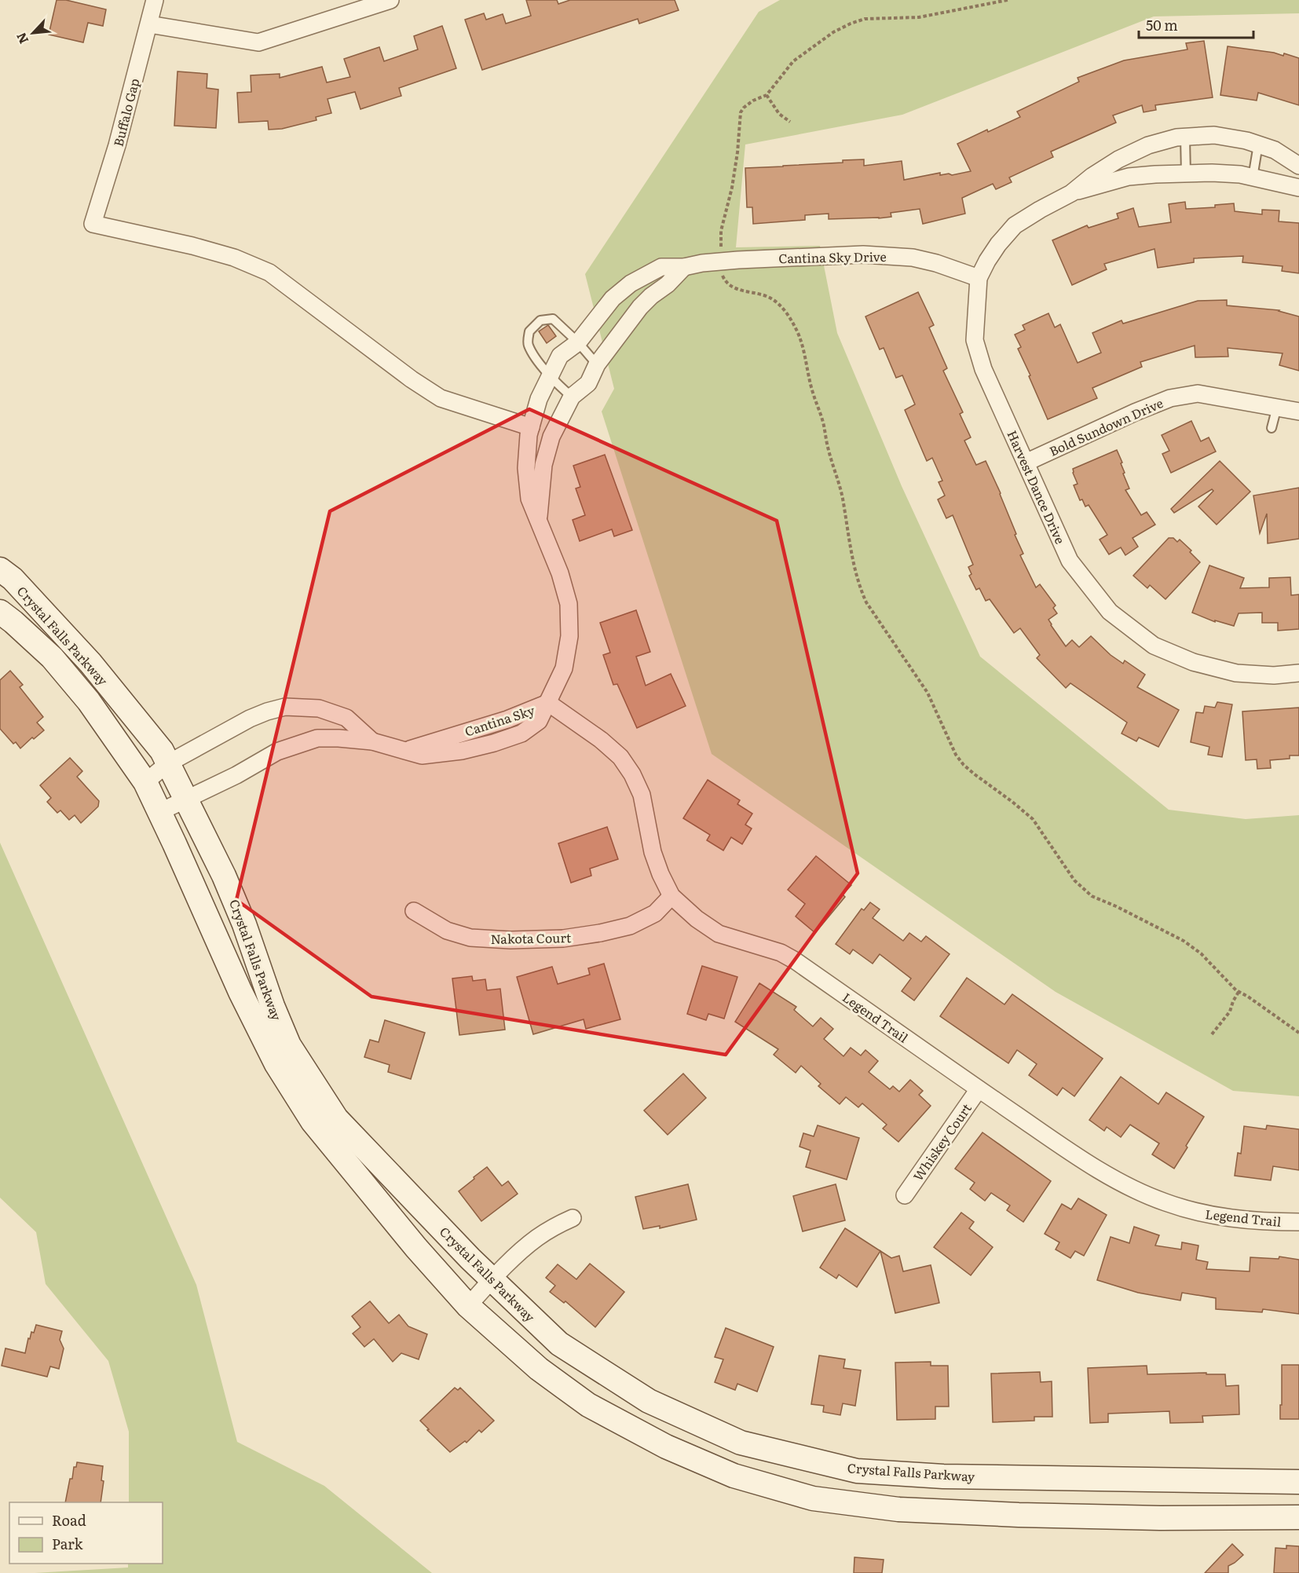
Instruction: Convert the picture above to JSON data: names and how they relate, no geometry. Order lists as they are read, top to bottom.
{
  "streets": {
    "street": [
      "Buffalo Gap",
      "Cantina Sky Drive",
      "Bold Sundown Drive",
      "Harvest Dance Drive",
      "Crystal Falls Parkway",
      "Cantina Sky",
      "Nakota Court",
      "Legend Trail",
      "Whiskey Court"
    ]
  },
  "crossings": [
    ["Buffalo Gap", "Cantina Sky Drive"],
    ["Cantina Sky Drive", "Harvest Dance Drive"],
    ["Cantina Sky Drive", "Cantina Sky"],
    ["Cantina Sky Drive", "Legend Trail"],
    ["Bold Sundown Drive", "Harvest Dance Drive"],
    ["Crystal Falls Parkway", "Cantina Sky"],
    ["Cantina Sky", "Legend Trail"],
    ["Nakota Court", "Legend Trail"],
    ["Legend Trail", "Whiskey Court"]
  ],
  "legend": ["Road", "Park"],
  "scale_bar": "50 m",
  "north": "bottom left"
}
